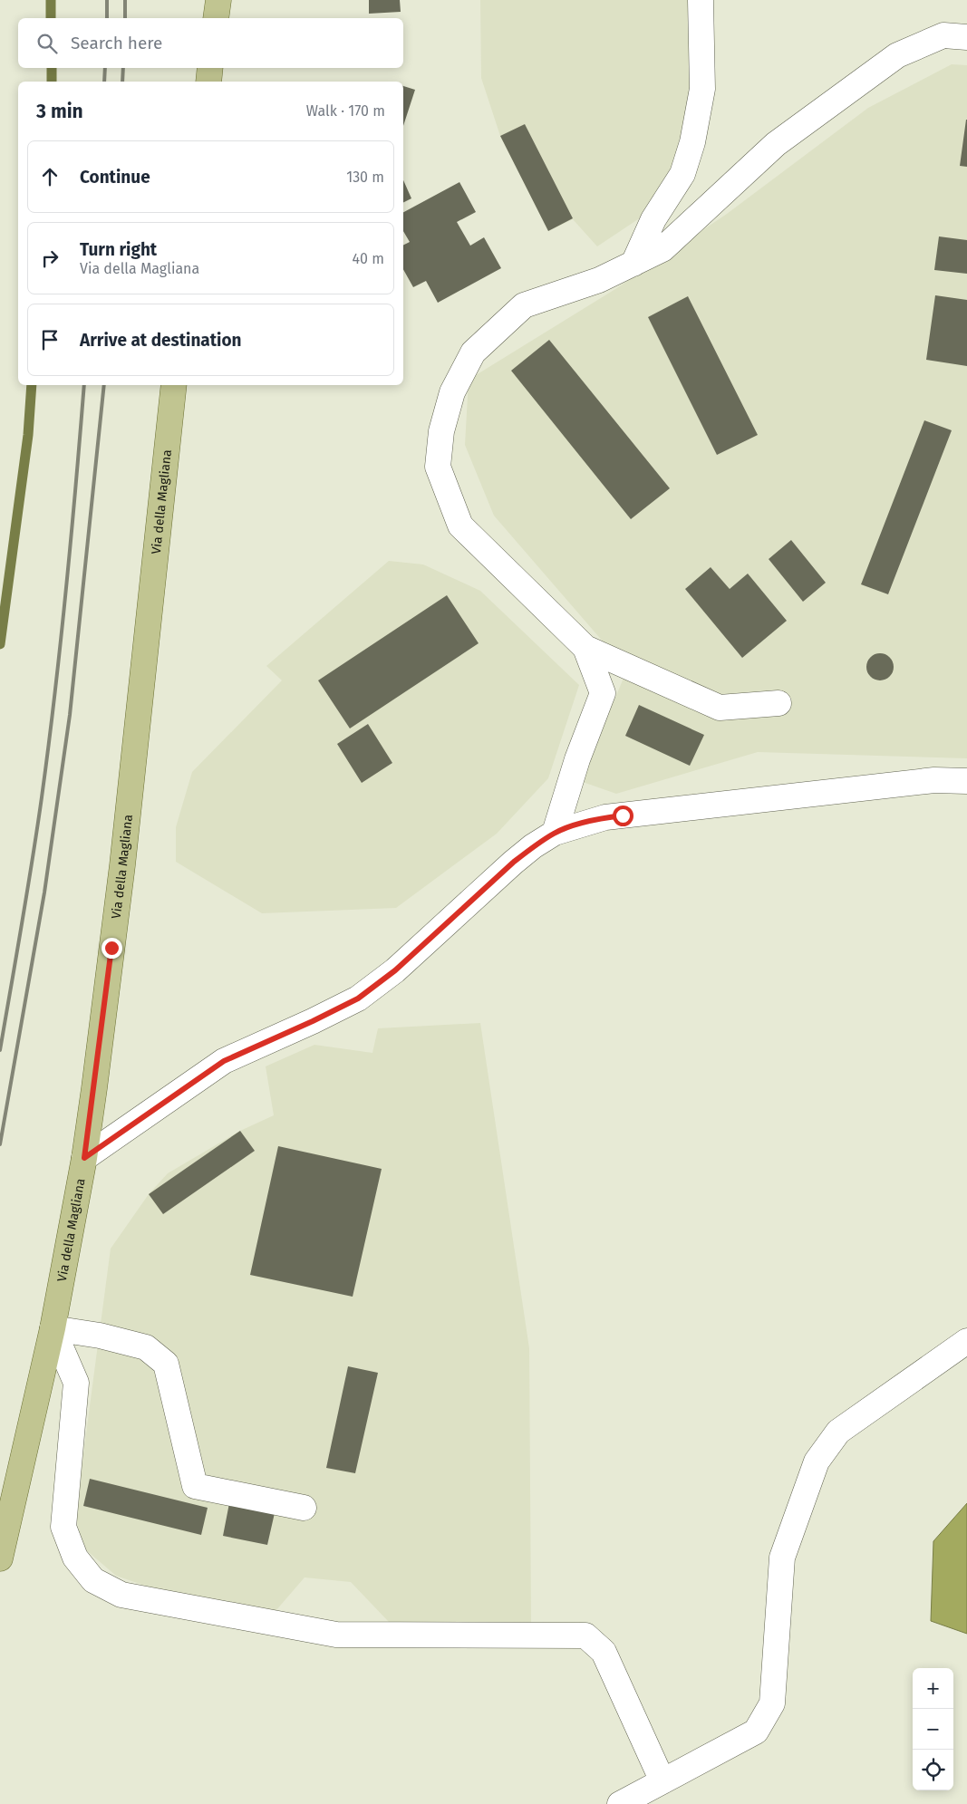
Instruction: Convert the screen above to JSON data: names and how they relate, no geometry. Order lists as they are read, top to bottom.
{
  "streets": {
    "main road": ["Via della Magliana"]
  },
  "page": {
    "search": "Search here",
    "heading": ["3 min", "Walk · 170 m"],
    "list": [
      ["Continue", "130 m"],
      ["Turn right", "Via della Magliana", "40 m"],
      "Arrive at destination"
    ],
    "map_buttons": ["+", "−"]
  }
}
